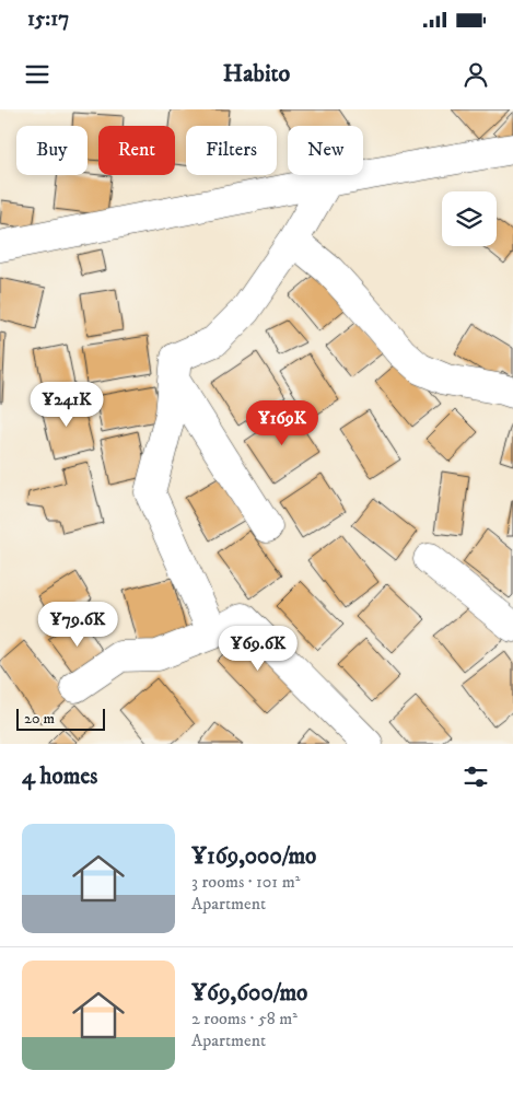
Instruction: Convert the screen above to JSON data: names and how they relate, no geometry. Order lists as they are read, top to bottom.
{
  "scale_bar": "20 m",
  "page": {
    "status": "15:17",
    "header": "Habito",
    "chip": [
      "Buy",
      "Rent",
      "Filters",
      "New"
    ],
    "price": [
      "¥241K",
      "¥169K",
      "¥79.6K",
      "¥69.6K"
    ],
    "scale": "20 m",
    "heading": "4 homes",
    "list": [
      {
        "name": "¥169,000/mo",
        "note": "3 rooms · 101 m² · Apartment"
      },
      {
        "name": "¥69,600/mo",
        "note": "2 rooms · 58 m² · Apartment"
      }
    ]
  }
}
